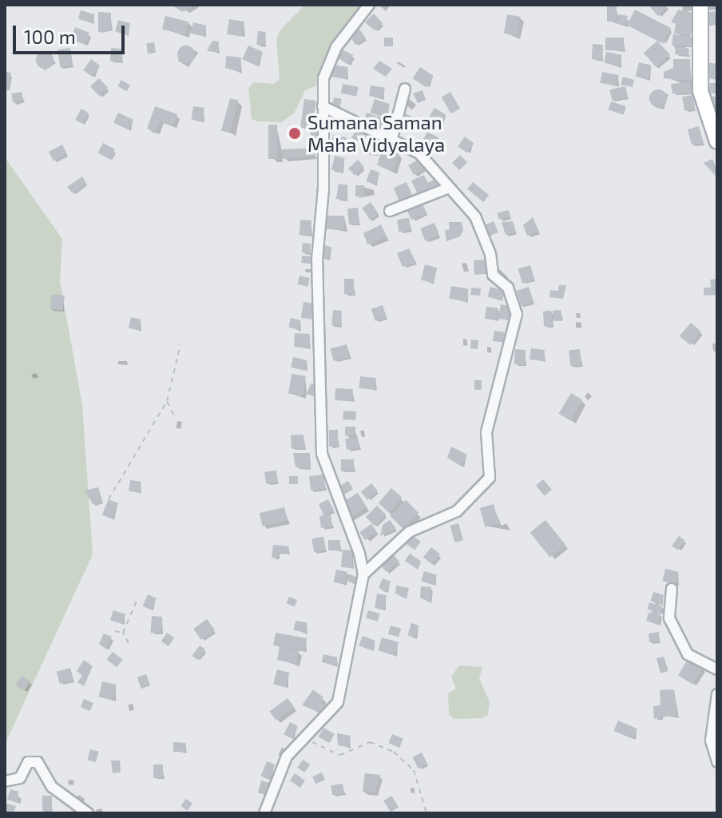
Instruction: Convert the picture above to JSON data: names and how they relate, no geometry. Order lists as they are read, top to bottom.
{
  "places": ["Sumana Saman Maha Vidyalaya"],
  "scale_bar": "100 m"
}
